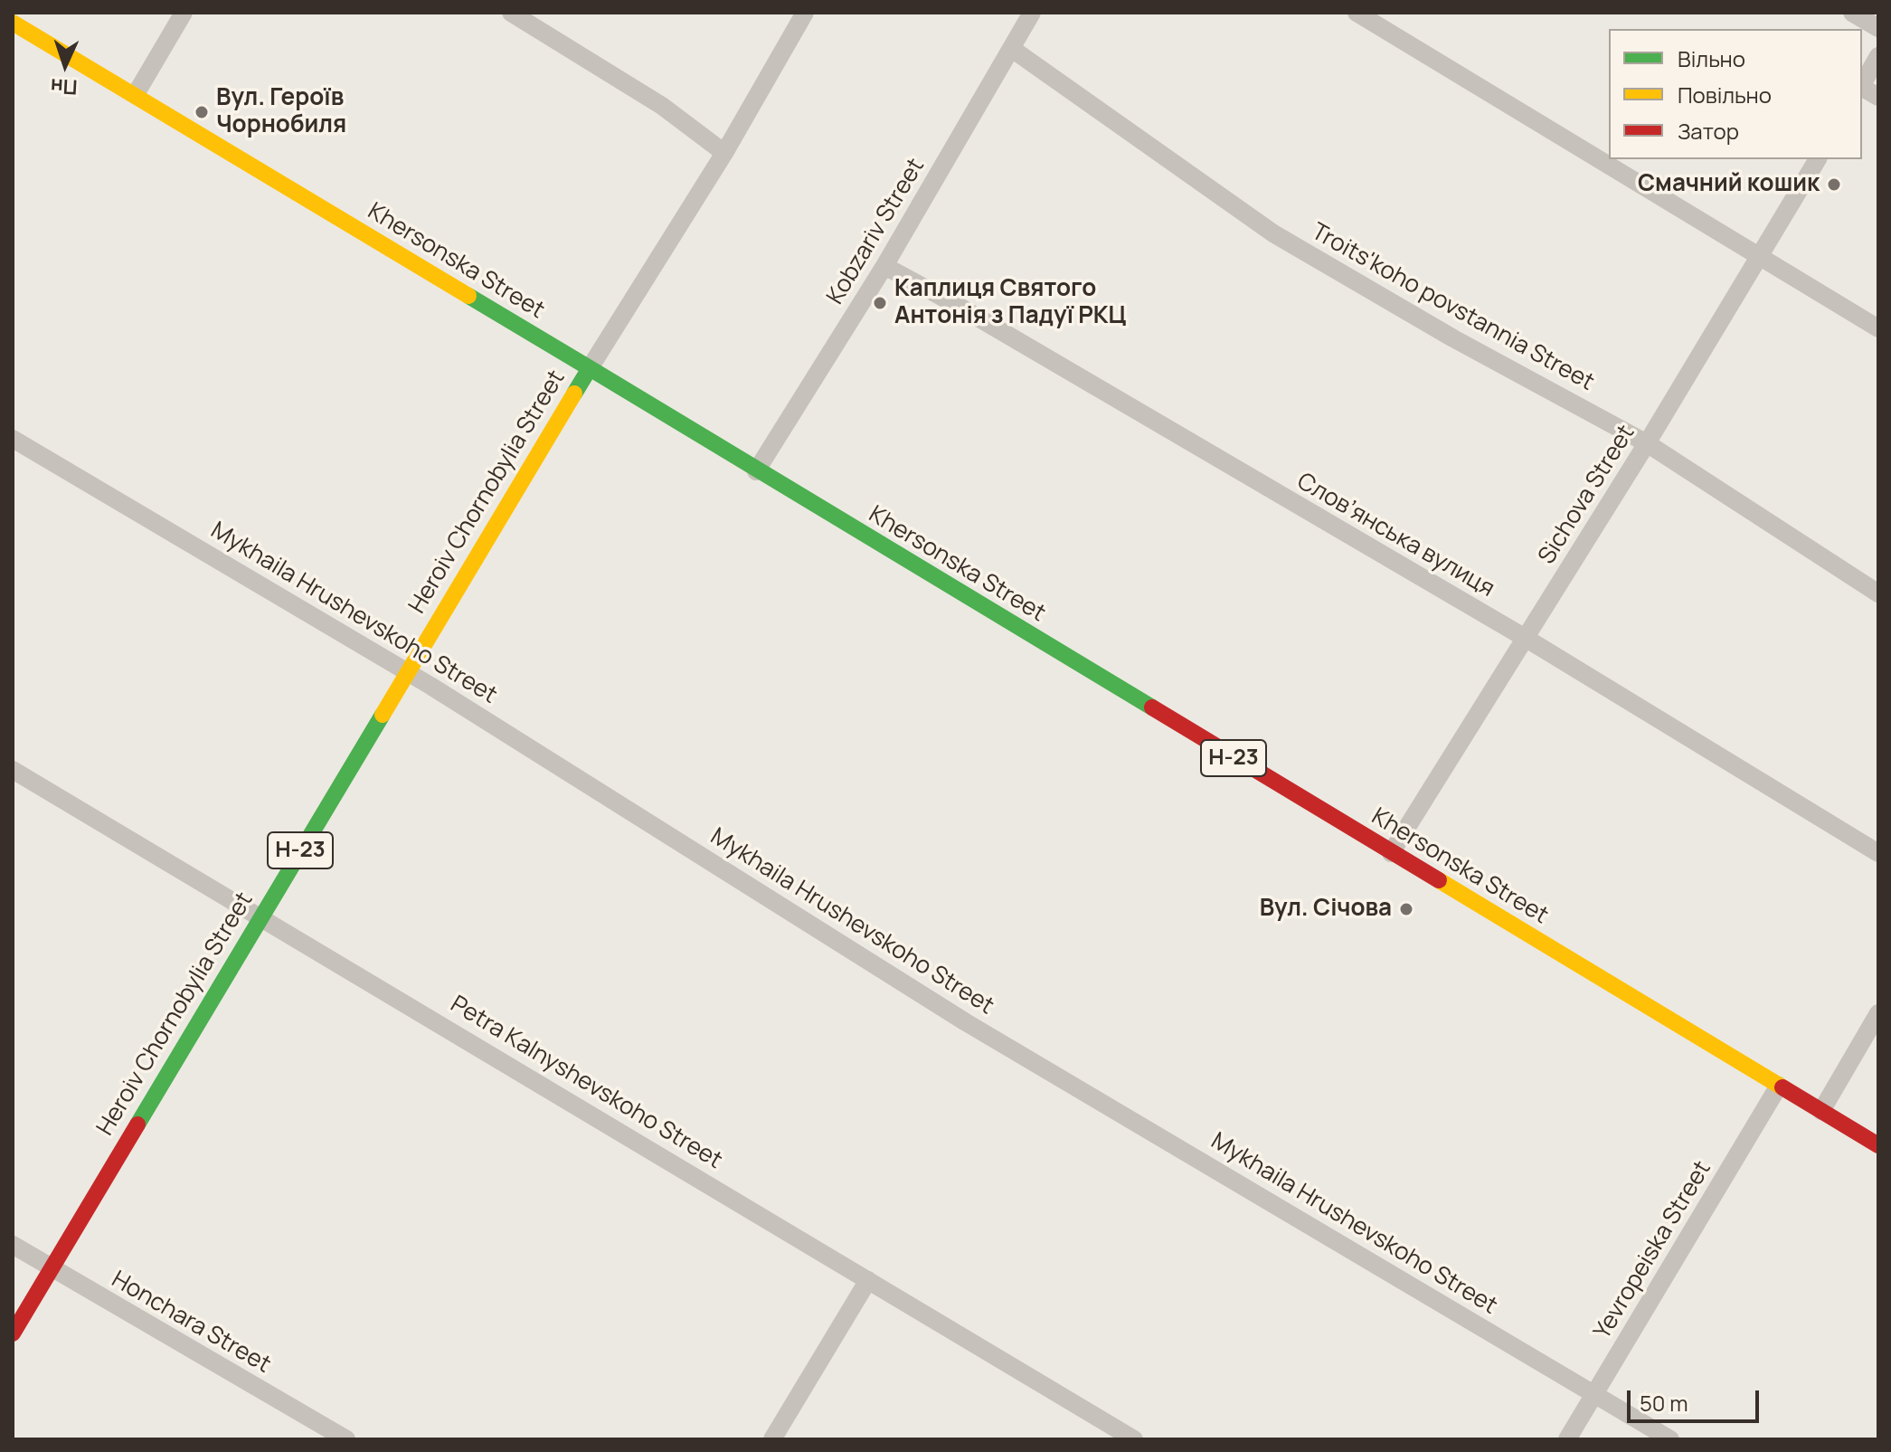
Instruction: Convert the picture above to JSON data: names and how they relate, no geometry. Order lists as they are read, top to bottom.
{
  "streets": {
    "main road": ["Khersonska Street", "Heroiv Chornobylia Street", "Н-23"],
    "street": [
      "Kobzariv Street",
      "Troits'koho povstannia Street",
      "Sichova Street",
      "Словʼянська вулиця",
      "Mykhaila Hrushevskoho Street",
      "Petra Kalnyshevskoho Street",
      "Yevropeiska Street",
      "Honchara Street"
    ]
  },
  "crossings": [
    ["Kobzariv Street", "Khersonska Street"],
    ["Kobzariv Street", "Troits'koho povstannia Street"],
    ["Kobzariv Street", "Словʼянська вулиця"],
    ["Khersonska Street", "Heroiv Chornobylia Street"],
    ["Khersonska Street", "Sichova Street"],
    ["Khersonska Street", "Yevropeiska Street"],
    ["Troits'koho povstannia Street", "Sichova Street"],
    ["Heroiv Chornobylia Street", "Mykhaila Hrushevskoho Street"],
    ["Heroiv Chornobylia Street", "Petra Kalnyshevskoho Street"],
    ["Heroiv Chornobylia Street", "Honchara Street"],
    ["Sichova Street", "Словʼянська вулиця"],
    ["Mykhaila Hrushevskoho Street", "Yevropeiska Street"]
  ],
  "places": [
    "Вул. Героїв Чорнобиля",
    "Смачний кошик",
    "Каплиця Святого Антонія з Падуї РКЦ",
    "Вул. Січова"
  ],
  "legend": ["Вільно", "Повільно", "Затор"],
  "scale_bar": "50 m",
  "north": "bottom"
}
